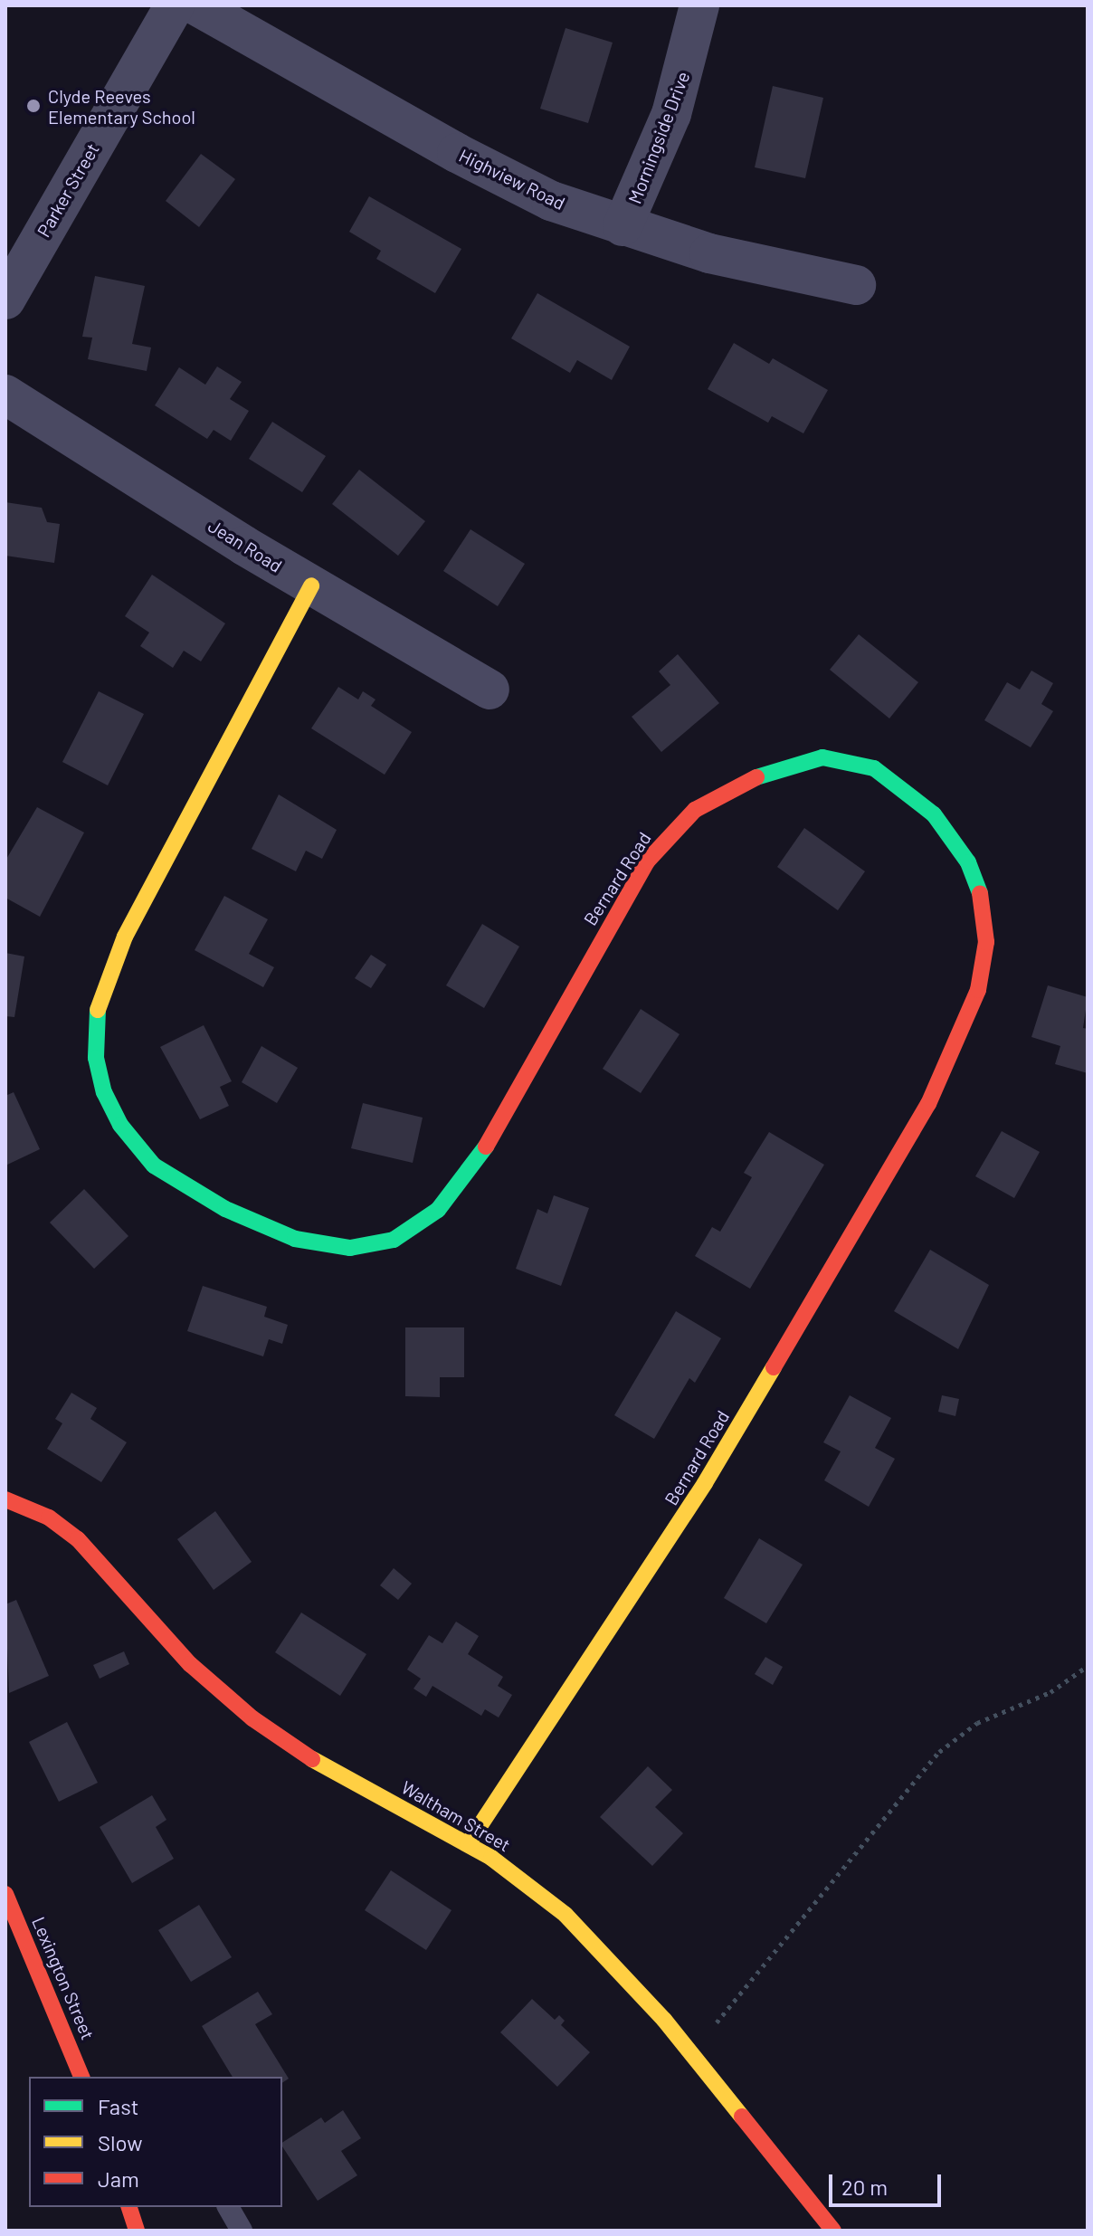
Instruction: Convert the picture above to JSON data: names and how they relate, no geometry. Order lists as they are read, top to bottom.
{
  "streets": {
    "street": [
      "Morningside Drive",
      "Highview Road",
      "Parker Street",
      "Jean Road",
      "Bernard Road",
      "Waltham Street",
      "Lexington Street"
    ]
  },
  "crossings": [
    ["Morningside Drive", "Highview Road"],
    ["Jean Road", "Bernard Road"],
    ["Bernard Road", "Waltham Street"]
  ],
  "places": ["Clyde Reeves Elementary School"],
  "legend": ["Fast", "Slow", "Jam"],
  "scale_bar": "20 m"
}
